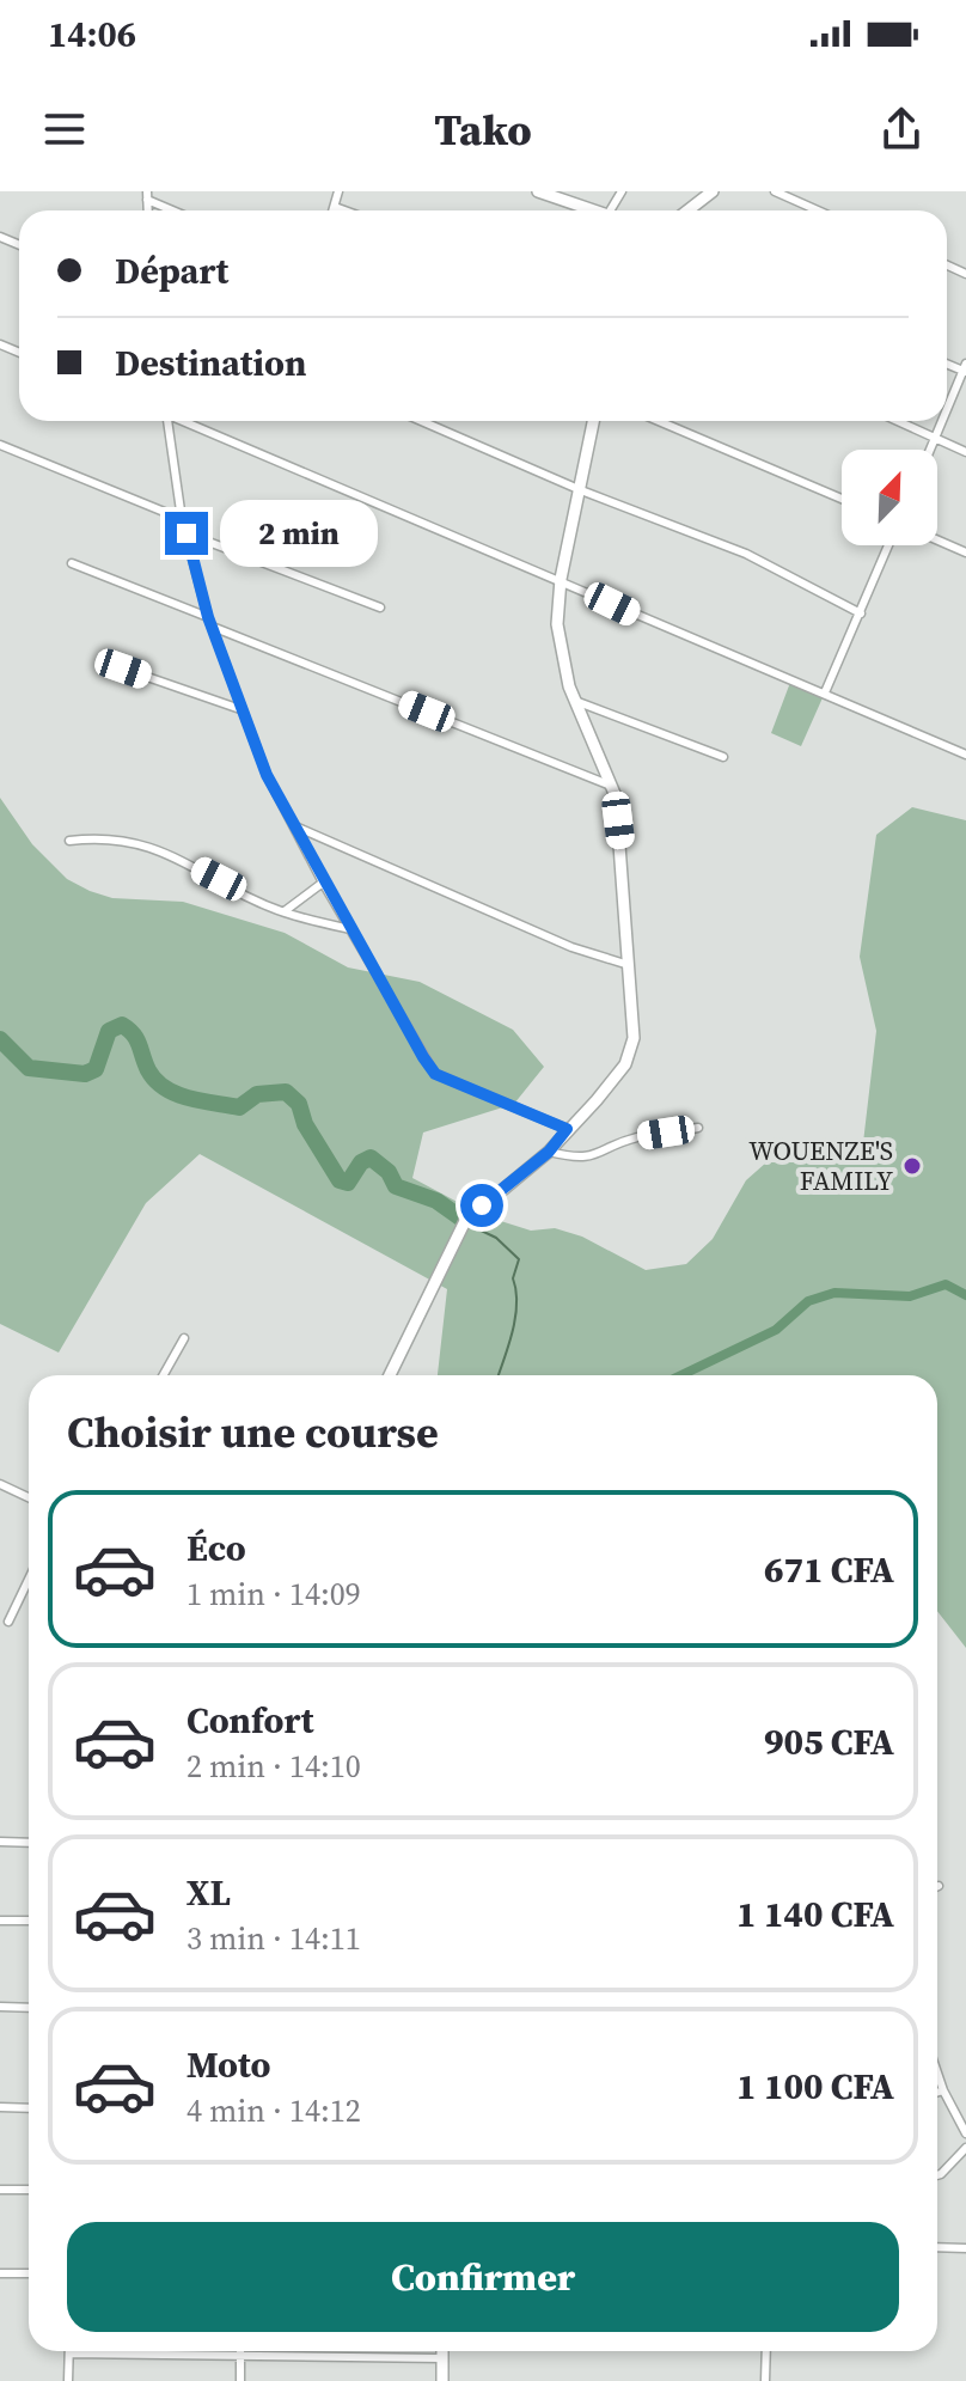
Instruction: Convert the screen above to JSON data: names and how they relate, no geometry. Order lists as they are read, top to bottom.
{
  "places": ["WOUENZE'S FAMILY"],
  "north": "top right",
  "page": {
    "status": "14:06",
    "header": "Tako",
    "banner": ["Départ", "Destination"],
    "bubble": "2 min",
    "heading": "Choisir une course",
    "list": [
      {
        "name": "Éco",
        "note": "1 min · 14:09",
        "value": "671 CFA"
      },
      {
        "name": "Confort",
        "note": "2 min · 14:10",
        "value": "905 CFA"
      },
      {
        "name": "XL",
        "note": "3 min · 14:11",
        "value": "1 140 CFA"
      },
      {
        "name": "Moto",
        "note": "4 min · 14:12",
        "value": "1 100 CFA"
      }
    ],
    "buttons": "Confirmer"
  }
}
